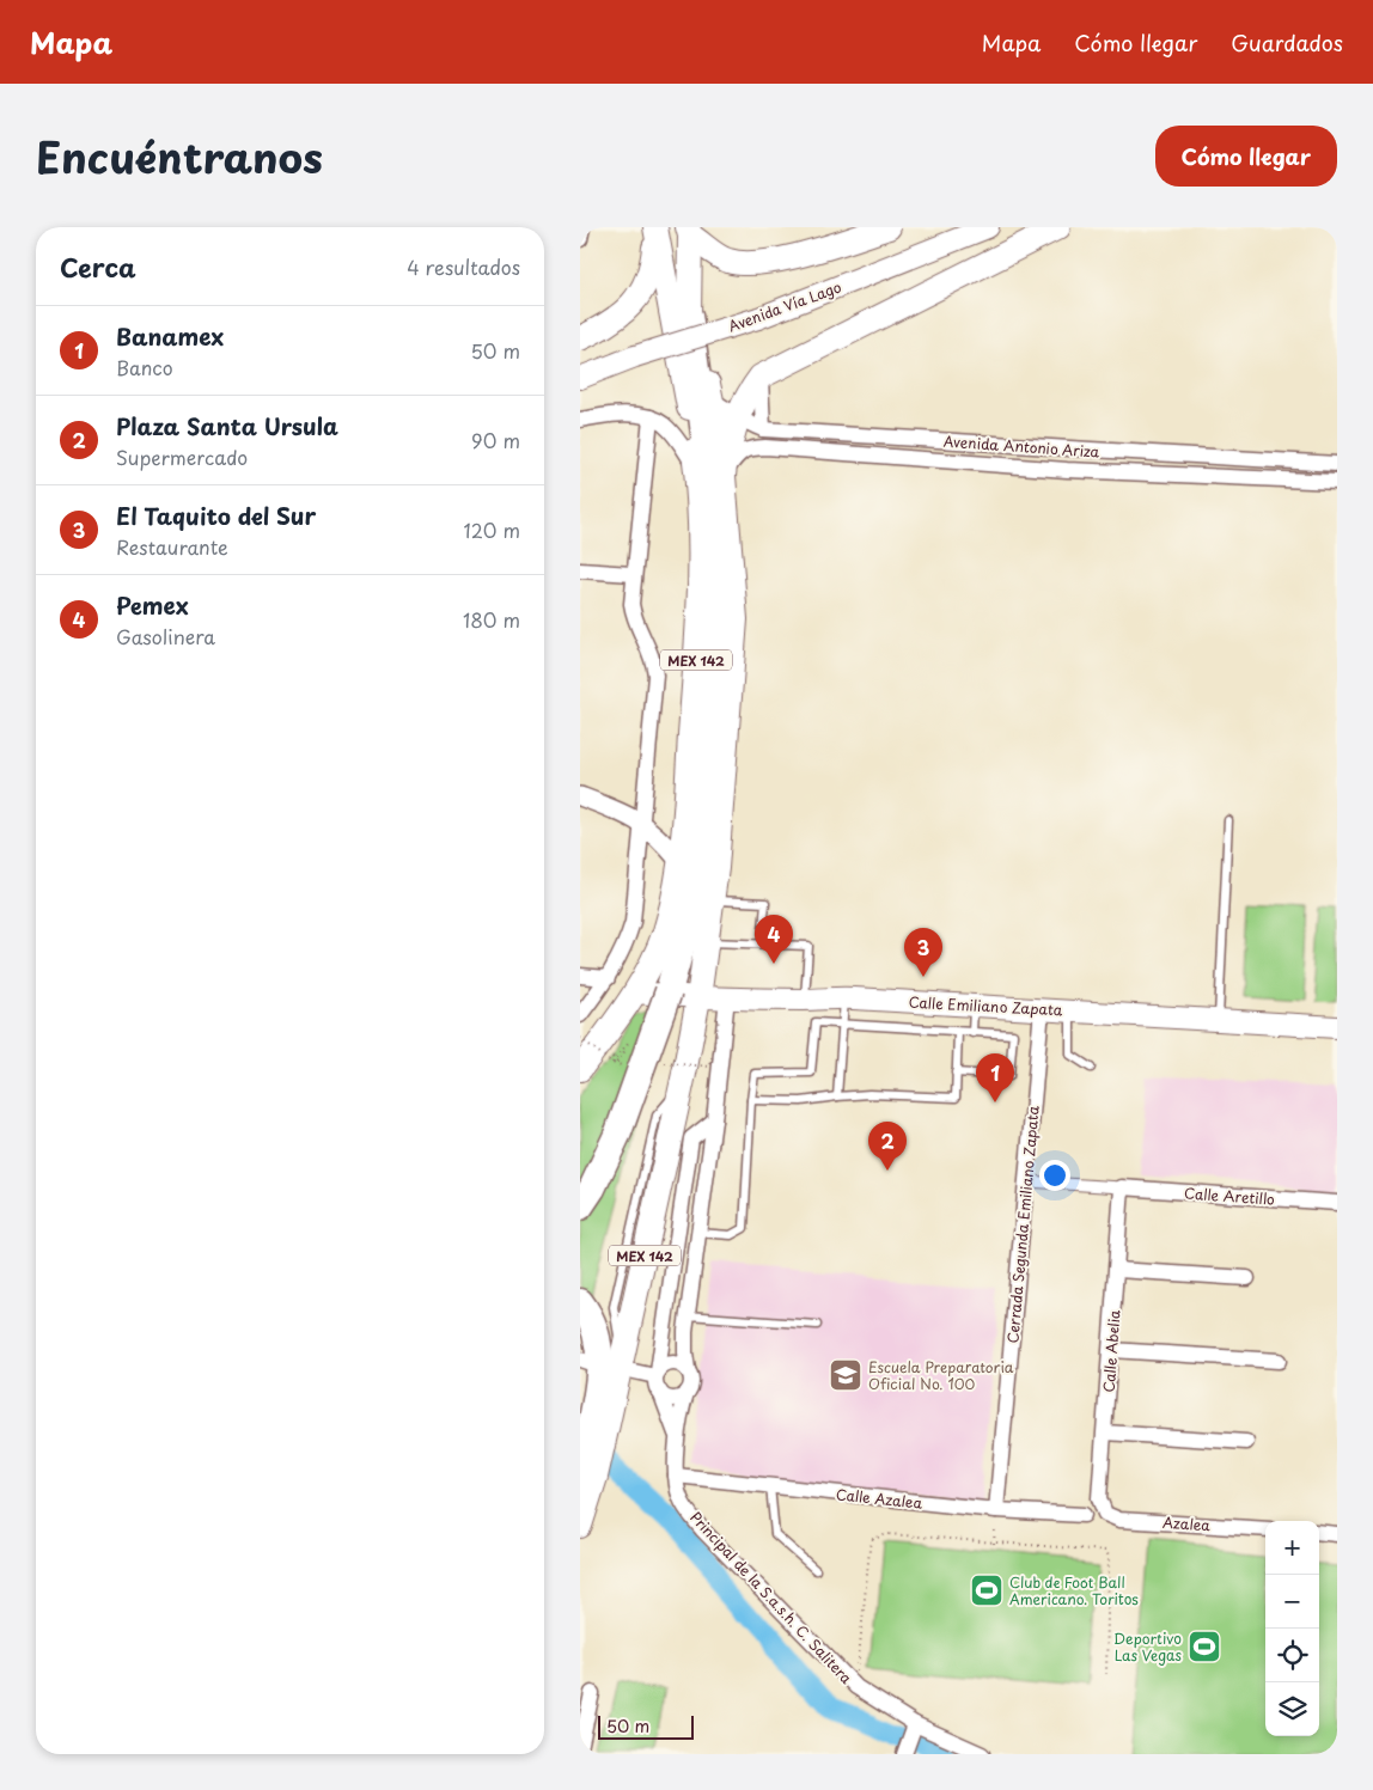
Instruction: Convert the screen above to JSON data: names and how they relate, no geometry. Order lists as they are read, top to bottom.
{
  "streets": {
    "highway": ["MEX 142"],
    "main road": ["Avenida Vía Lago", "Calle Emiliano Zapata"],
    "street": [
      "Avenida Antonio Ariza",
      "Calle Aretillo",
      "Cerrada Segunda Emiliano Zapata",
      "Calle Abelia",
      "Calle Azalea",
      "Azalea",
      "Principal de la S.a.s.h. C. Salitera"
    ]
  },
  "crossings": [
    ["Avenida Antonio Ariza", "MEX 142"],
    ["MEX 142", "Calle Emiliano Zapata"],
    ["Calle Emiliano Zapata", "Cerrada Segunda Emiliano Zapata"],
    ["Calle Aretillo", "Calle Abelia"],
    ["Cerrada Segunda Emiliano Zapata", "Calle Azalea"],
    ["Calle Abelia", "Azalea"],
    ["Calle Azalea", "Principal de la S.a.s.h. C. Salitera"]
  ],
  "places": {
    "school or university": ["Escuela Preparatoria Oficial No. 100"],
    "sports": ["Club de Foot Ball Americano. Toritos", "Deportivo Las Vegas"]
  },
  "scale_bar": "50 m",
  "page": {
    "header": "Mapa",
    "nav": ["Mapa", "Cómo llegar", "Guardados"],
    "title": "Encuéntranos",
    "buttons": "Cómo llegar",
    "heading": ["Cerca", "4 resultados"],
    "list": [
      {
        "mark": "1",
        "name": "Banamex",
        "note": "Banco",
        "value": "50 m"
      },
      {
        "mark": "2",
        "name": "Plaza Santa Ursula",
        "note": "Supermercado",
        "value": "90 m"
      },
      {
        "mark": "3",
        "name": "El Taquito del Sur",
        "note": "Restaurante",
        "value": "120 m"
      },
      {
        "mark": "4",
        "name": "Pemex",
        "note": "Gasolinera",
        "value": "180 m"
      }
    ],
    "pins": [
      "4",
      "3",
      "1",
      "2"
    ],
    "map_buttons": ["+", "−"],
    "scale": "50 m"
  }
}
